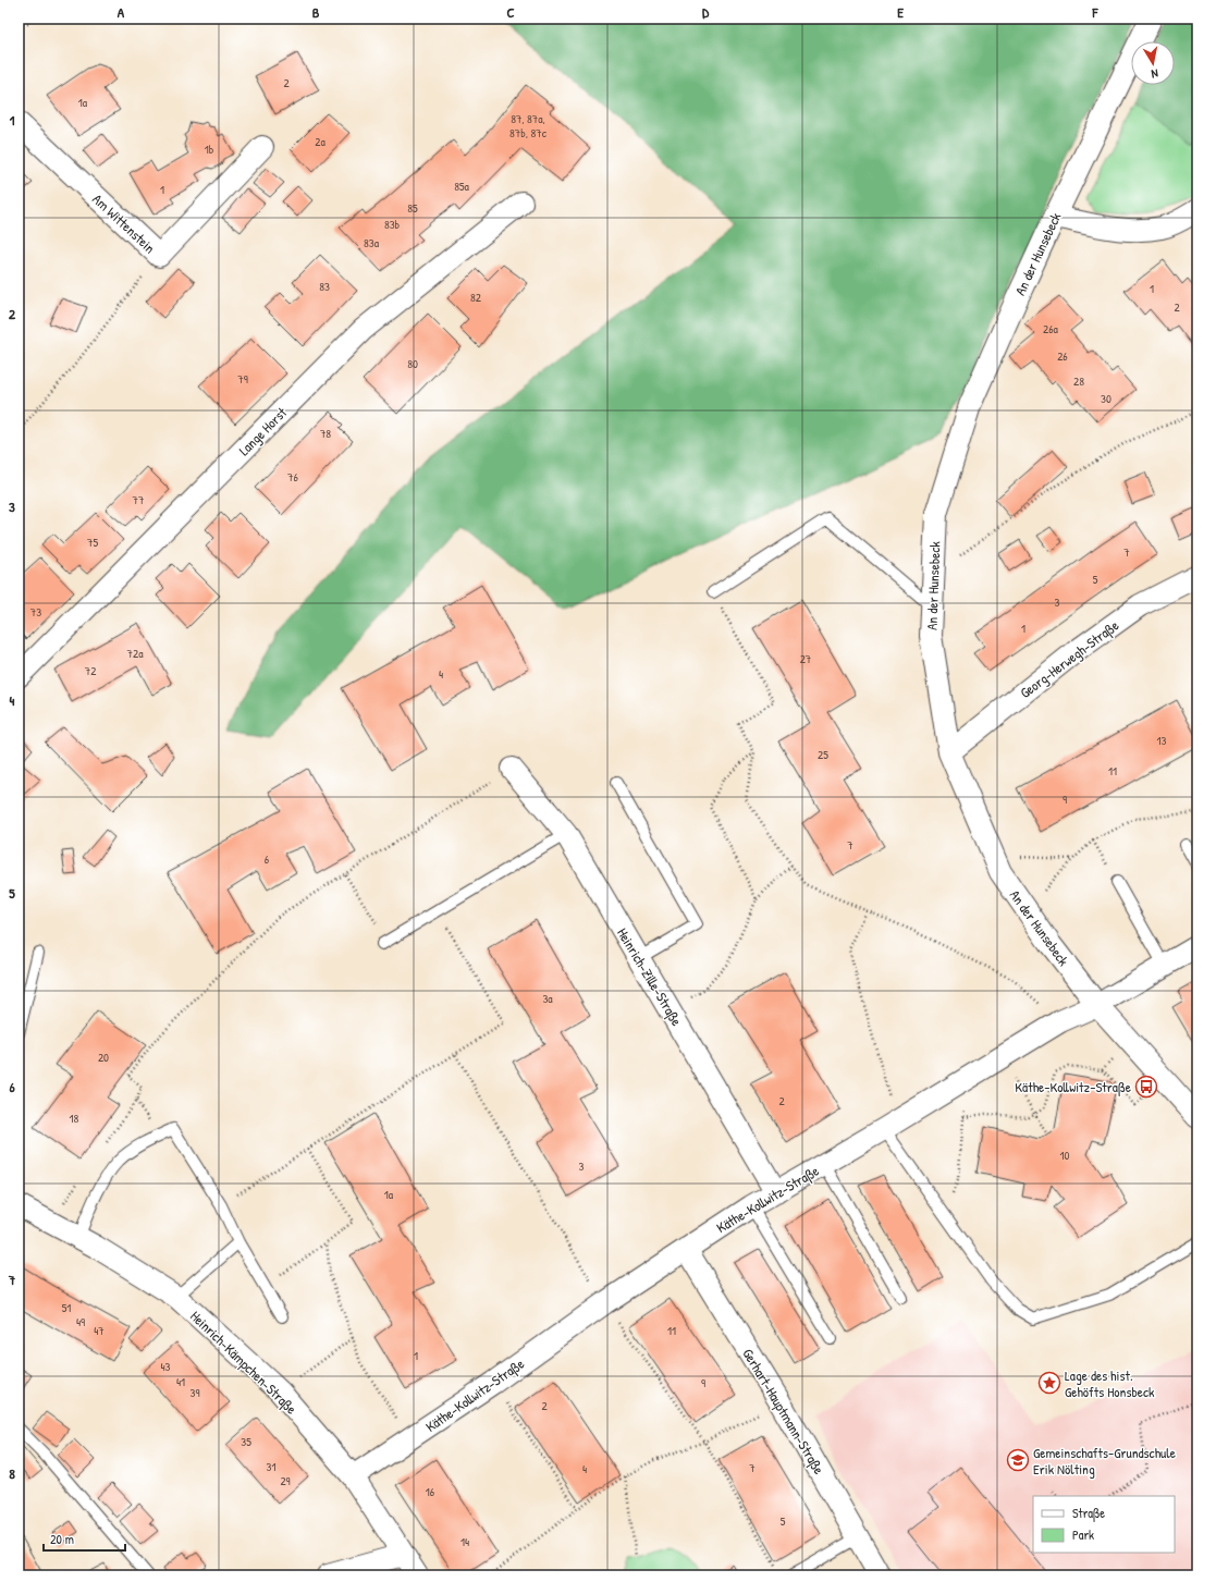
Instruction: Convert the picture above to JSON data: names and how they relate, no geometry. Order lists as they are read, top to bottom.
{
  "streets": {
    "street": [
      "Am Wittenstein",
      "An der Hunsebeck",
      "Lange Horst",
      "Georg-Herwegh-Straße",
      "Heinrich-Zille-Straße",
      "Käthe-Kollwitz-Straße",
      "Heinrich-Kämpchen-Straße",
      "Gerhart-Hauptmann-Straße"
    ]
  },
  "crossings": [
    ["An der Hunsebeck", "Georg-Herwegh-Straße"],
    ["An der Hunsebeck", "Käthe-Kollwitz-Straße"],
    ["Heinrich-Zille-Straße", "Käthe-Kollwitz-Straße"],
    ["Käthe-Kollwitz-Straße", "Heinrich-Kämpchen-Straße"],
    ["Käthe-Kollwitz-Straße", "Gerhart-Hauptmann-Straße"]
  ],
  "places": {
    "bus stop": ["Käthe-Kollwitz-Straße"],
    "place": ["Lage des hist. Gehöfts Honsbeck"],
    "school or university": ["Gemeinschafts-Grundschule Erik Nölting"]
  },
  "house_numbers": [
    "2",
    "1a",
    "87, 87a, 87b, 87c",
    "2a",
    "1b",
    "85a",
    "1",
    "85",
    "83b",
    "83a",
    "83",
    "1",
    "82",
    "2",
    "26a",
    "26",
    "80",
    "79",
    "28",
    "30",
    "78",
    "76",
    "77",
    "75",
    "7",
    "5",
    "3",
    "73",
    "1",
    "72a",
    "27",
    "72",
    "4",
    "13",
    "25",
    "11",
    "9",
    "7",
    "6",
    "3a",
    "20",
    "2",
    "18",
    "10",
    "3",
    "1a",
    "51",
    "49",
    "47",
    "11",
    "1",
    "43",
    "41",
    "9",
    "39",
    "2",
    "35",
    "31",
    "7",
    "4",
    "29",
    "16",
    "5",
    "14"
  ],
  "legend": ["Straße", "Park"],
  "scale_bar": "20 m",
  "north": "bottom",
  "grid": {
    "columns": [
      "A",
      "B",
      "C",
      "D",
      "E",
      "F"
    ],
    "rows": [
      "1",
      "2",
      "3",
      "4",
      "5",
      "6",
      "7",
      "8"
    ]
  }
}
